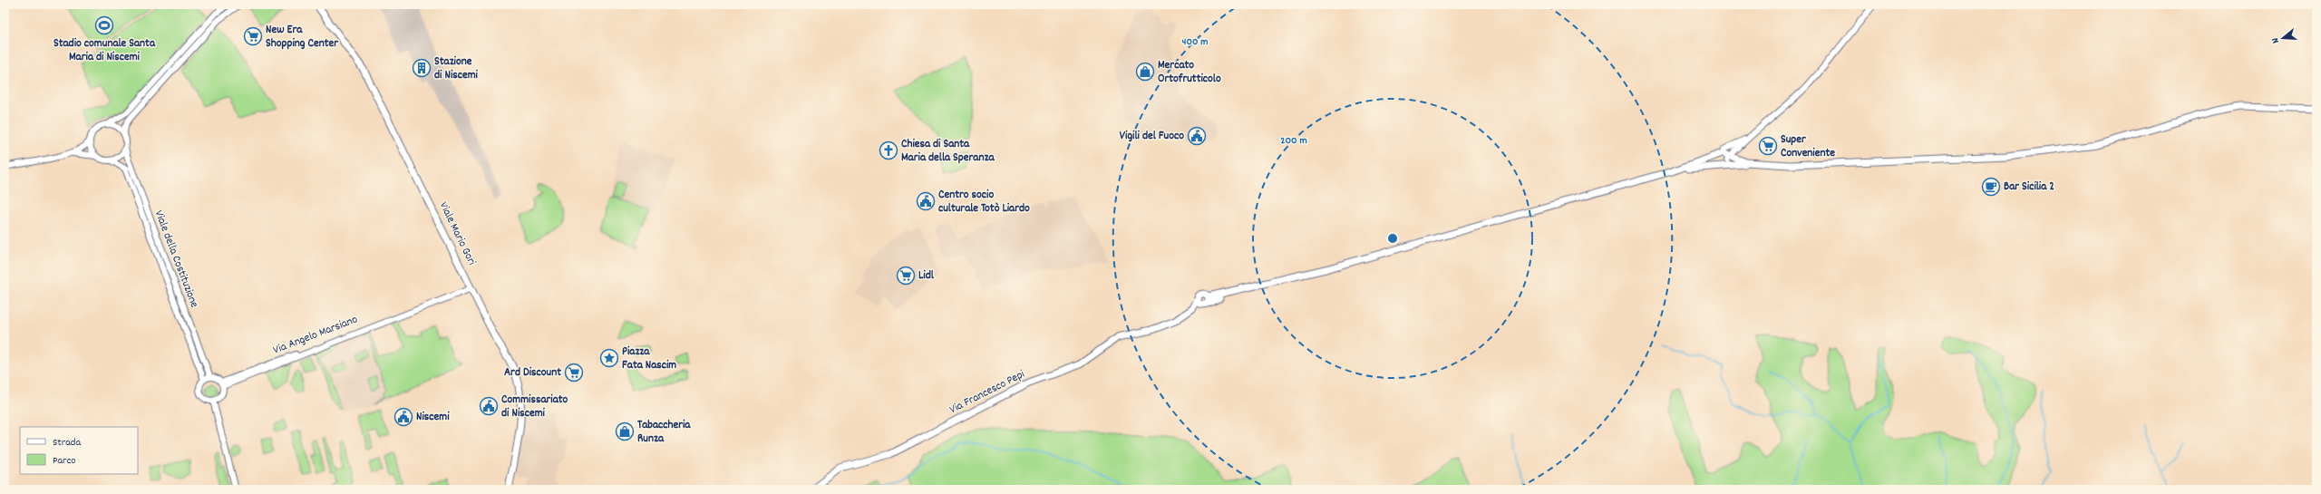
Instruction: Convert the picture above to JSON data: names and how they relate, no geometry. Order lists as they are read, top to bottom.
{
  "streets": {
    "main road": ["Viale Mario Gori", "Via Francesco Pepi"],
    "street": ["Viale della Costituzione", "Via Angelo Marsiano"]
  },
  "crossings": [
    ["Viale Mario Gori", "Via Angelo Marsiano"],
    ["Viale della Costituzione", "Via Angelo Marsiano"]
  ],
  "places": {
    "sports": ["Stadio comunale Santa Maria di Niscemi"],
    "supermarket": [
      "New Era Shopping Center",
      "Super Conveniente",
      "Lidl",
      "Ard Discount"
    ],
    "building": ["Stazione di Niscemi"],
    "shop": ["Mercato Ortofrutticolo", "Tabaccheria Runza"],
    "public building": [
      "Vigili del Fuoco",
      "Centro socio culturale Totò Liardo",
      "Commissariato di Niscemi",
      "Niscemi"
    ],
    "church": ["Chiesa di Santa Maria della Speranza"],
    "cafe": ["Bar Sicilia 2"],
    "place": ["Piazza Fata Nascim"]
  },
  "legend": ["Strada", "Parco"],
  "north": "left",
  "rings": ["400 m", "200 m"]
}
